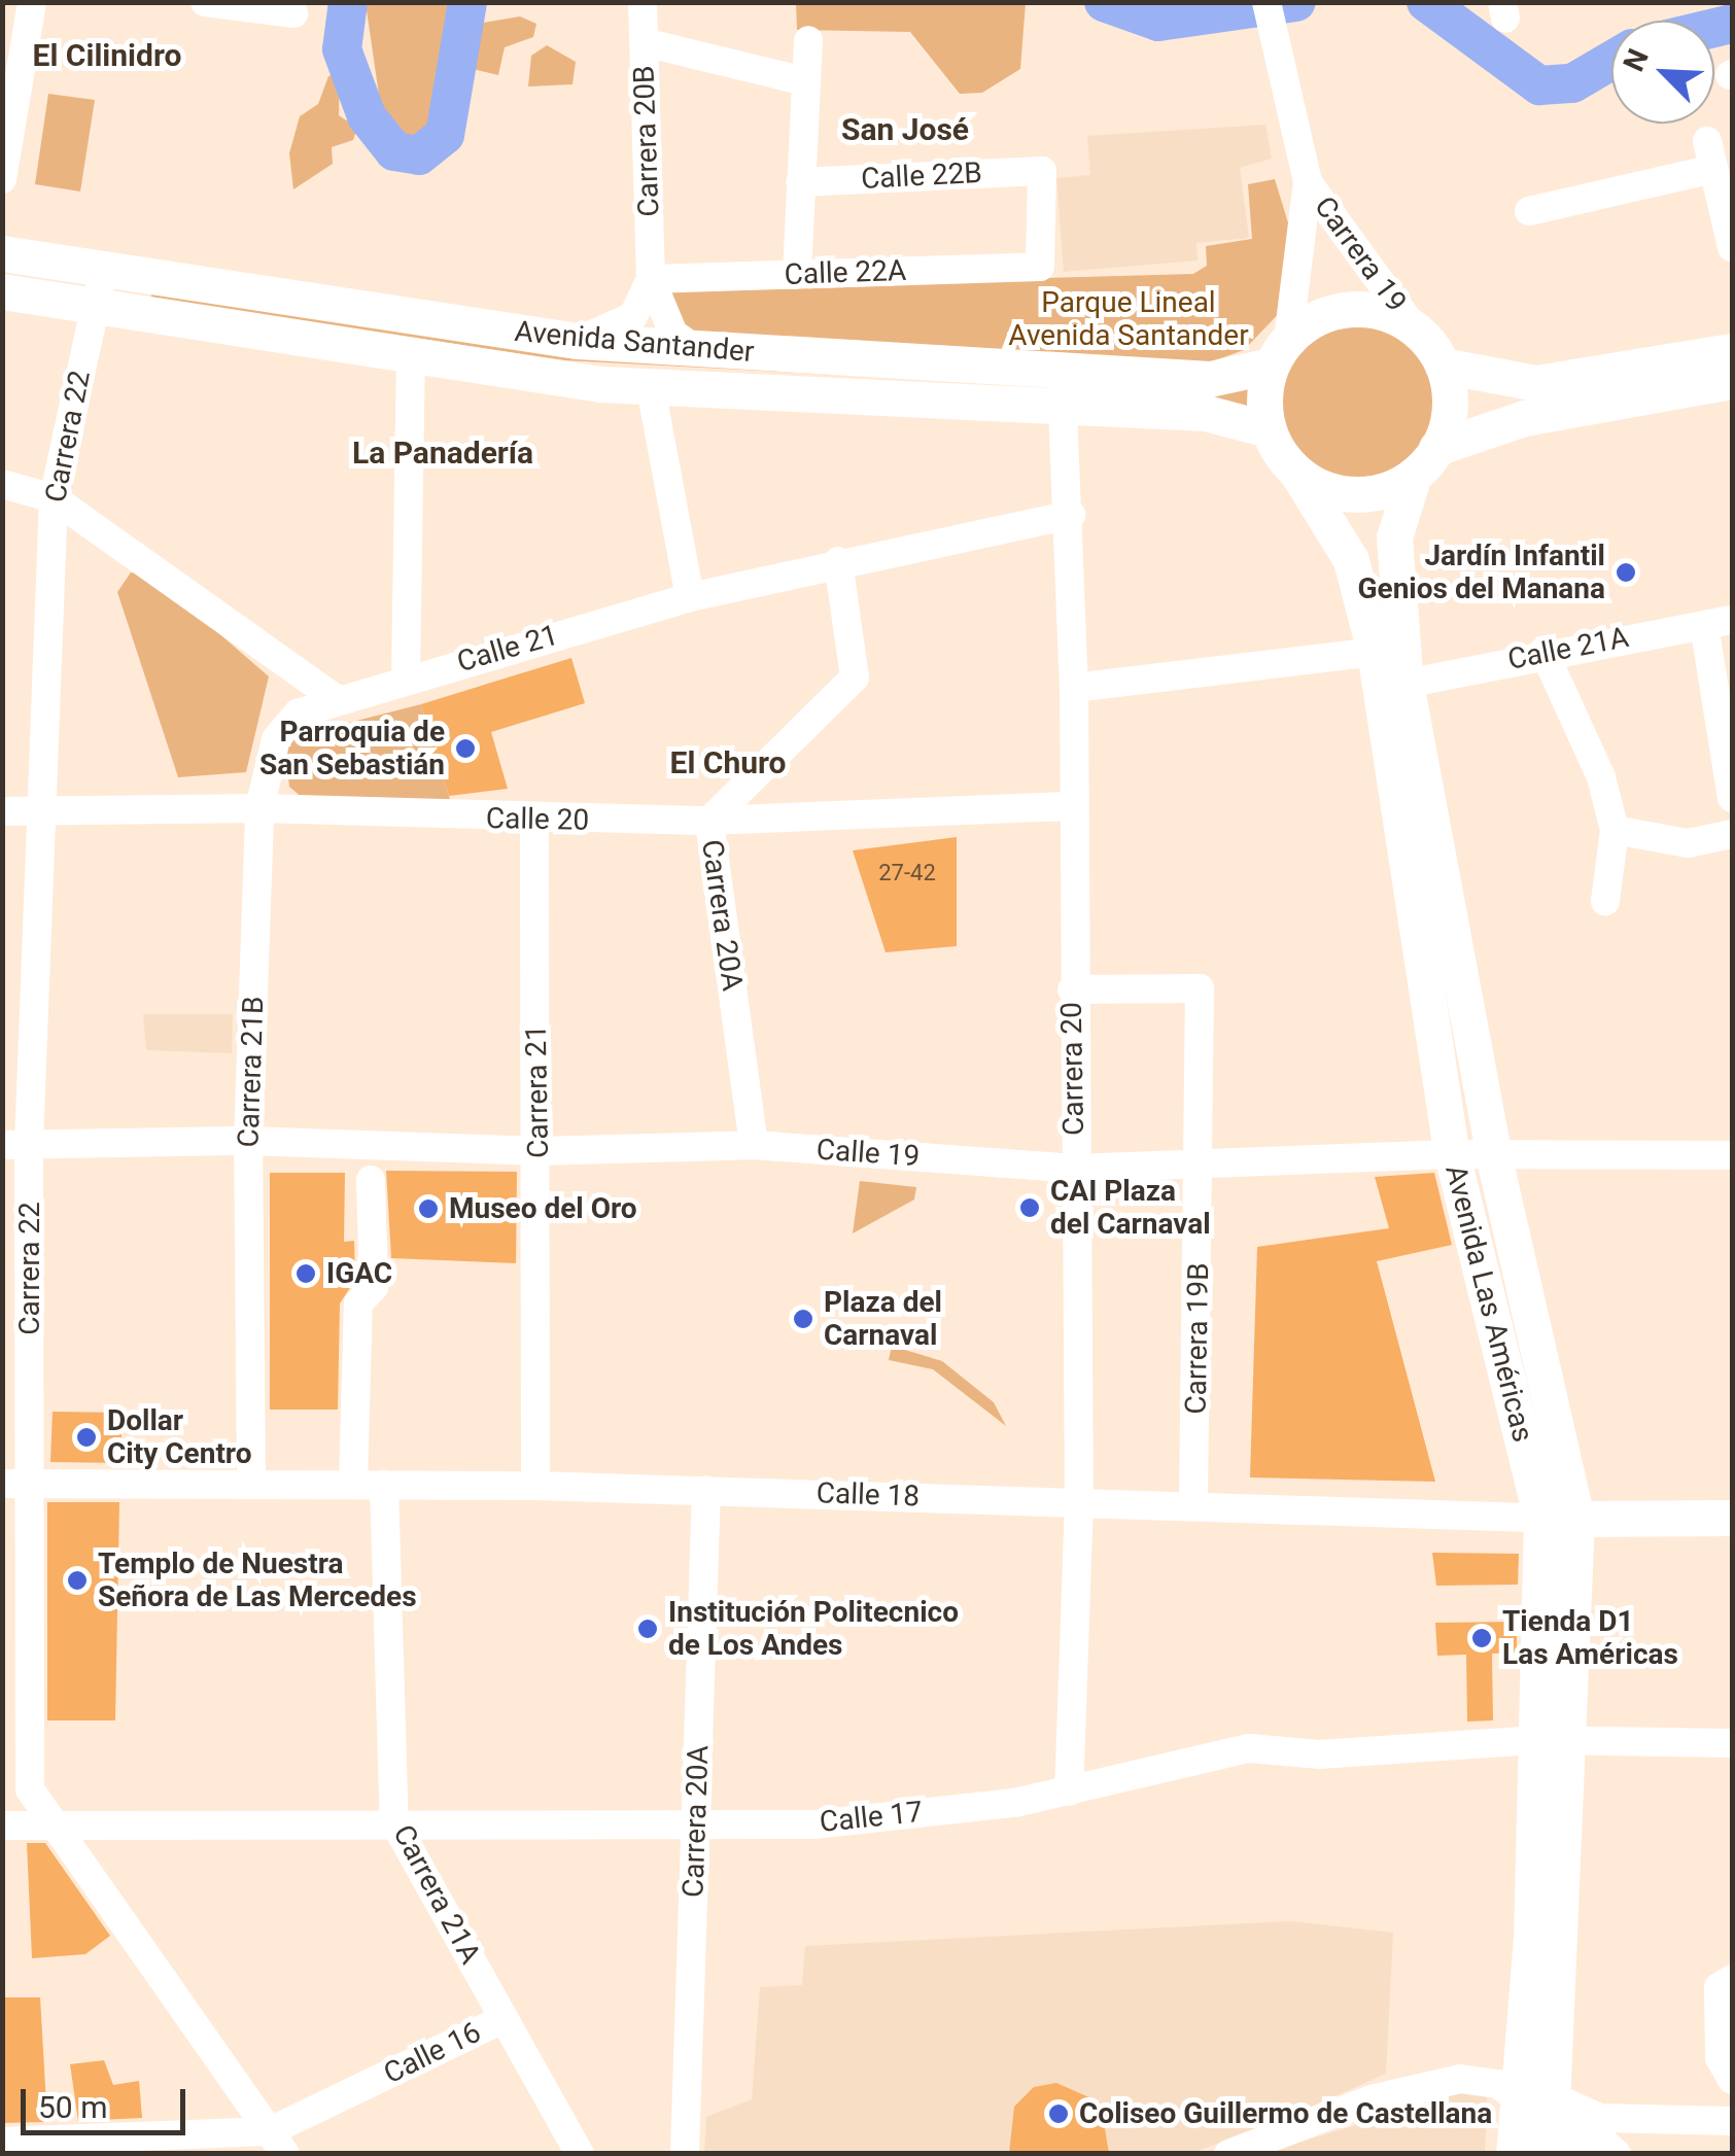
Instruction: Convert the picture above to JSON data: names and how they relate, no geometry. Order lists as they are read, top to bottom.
{
  "streets": {
    "main road": ["Avenida Santander", "Avenida Las Américas", "Calle 18"],
    "street": [
      "Carrera 20B",
      "Calle 22B",
      "Carrera 19",
      "Calle 22A",
      "Carrera 22",
      "Calle 21",
      "Calle 21A",
      "Calle 20",
      "Carrera 20A",
      "Carrera 20",
      "Carrera 21B",
      "Carrera 21",
      "Calle 19",
      "Carrera 19B",
      "Calle 17",
      "Carrera 21A",
      "Calle 16"
    ]
  },
  "crossings": [
    ["Carrera 20B", "Calle 22A"],
    ["Carrera 20B", "Avenida Santander"],
    ["Calle 22B", "Calle 22A"],
    ["Carrera 19", "Avenida Santander"],
    ["Carrera 19", "Avenida Las Américas"],
    ["Avenida Santander", "Carrera 22"],
    ["Avenida Santander", "Carrera 20"],
    ["Avenida Santander", "Avenida Las Américas"],
    ["Carrera 22", "Calle 20"],
    ["Carrera 22", "Calle 19"],
    ["Carrera 22", "Calle 18"],
    ["Carrera 22", "Calle 17"],
    ["Carrera 22", "Calle 16"],
    ["Calle 21", "Carrera 20A"],
    ["Calle 21", "Carrera 20"],
    ["Calle 21", "Carrera 21B"],
    ["Calle 21A", "Avenida Las Américas"],
    ["Calle 20", "Carrera 20A"],
    ["Calle 20", "Carrera 20"],
    ["Calle 20", "Carrera 21B"],
    ["Calle 20", "Carrera 21"],
    ["Carrera 20A", "Calle 19"],
    ["Carrera 20A", "Calle 18"],
    ["Carrera 20A", "Calle 17"],
    ["Carrera 20", "Calle 19"],
    ["Carrera 20", "Carrera 19B"],
    ["Carrera 20", "Calle 18"],
    ["Carrera 20", "Calle 17"],
    ["Carrera 21B", "Calle 19"],
    ["Carrera 21B", "Calle 18"],
    ["Carrera 21", "Calle 19"],
    ["Carrera 21", "Calle 18"],
    ["Calle 19", "Avenida Las Américas"],
    ["Calle 19", "Carrera 19B"],
    ["Avenida Las Américas", "Calle 18"],
    ["Avenida Las Américas", "Calle 17"],
    ["Carrera 19B", "Calle 18"],
    ["Calle 18", "Carrera 21A"],
    ["Calle 17", "Carrera 21A"],
    ["Carrera 21A", "Calle 16"]
  ],
  "districts": [
    "El Cilinidro",
    "San José",
    "La Panadería",
    "El Churo"
  ],
  "parks": ["Parque Lineal Avenida Santander"],
  "places": [
    "Jardín Infantil Genios del Manana",
    "Parroquia de San Sebastián",
    "CAI Plaza del Carnaval",
    "Museo del Oro",
    "IGAC",
    "Plaza del Carnaval",
    "Dollar City Centro",
    "Templo de Nuestra Señora de Las Mercedes",
    "Institución Politecnico de Los Andes",
    "Tienda D1 Las Américas",
    "Coliseo Guillermo de Castellana"
  ],
  "house_numbers": ["27-42"],
  "scale_bar": "50 m",
  "north": "top left"
}
